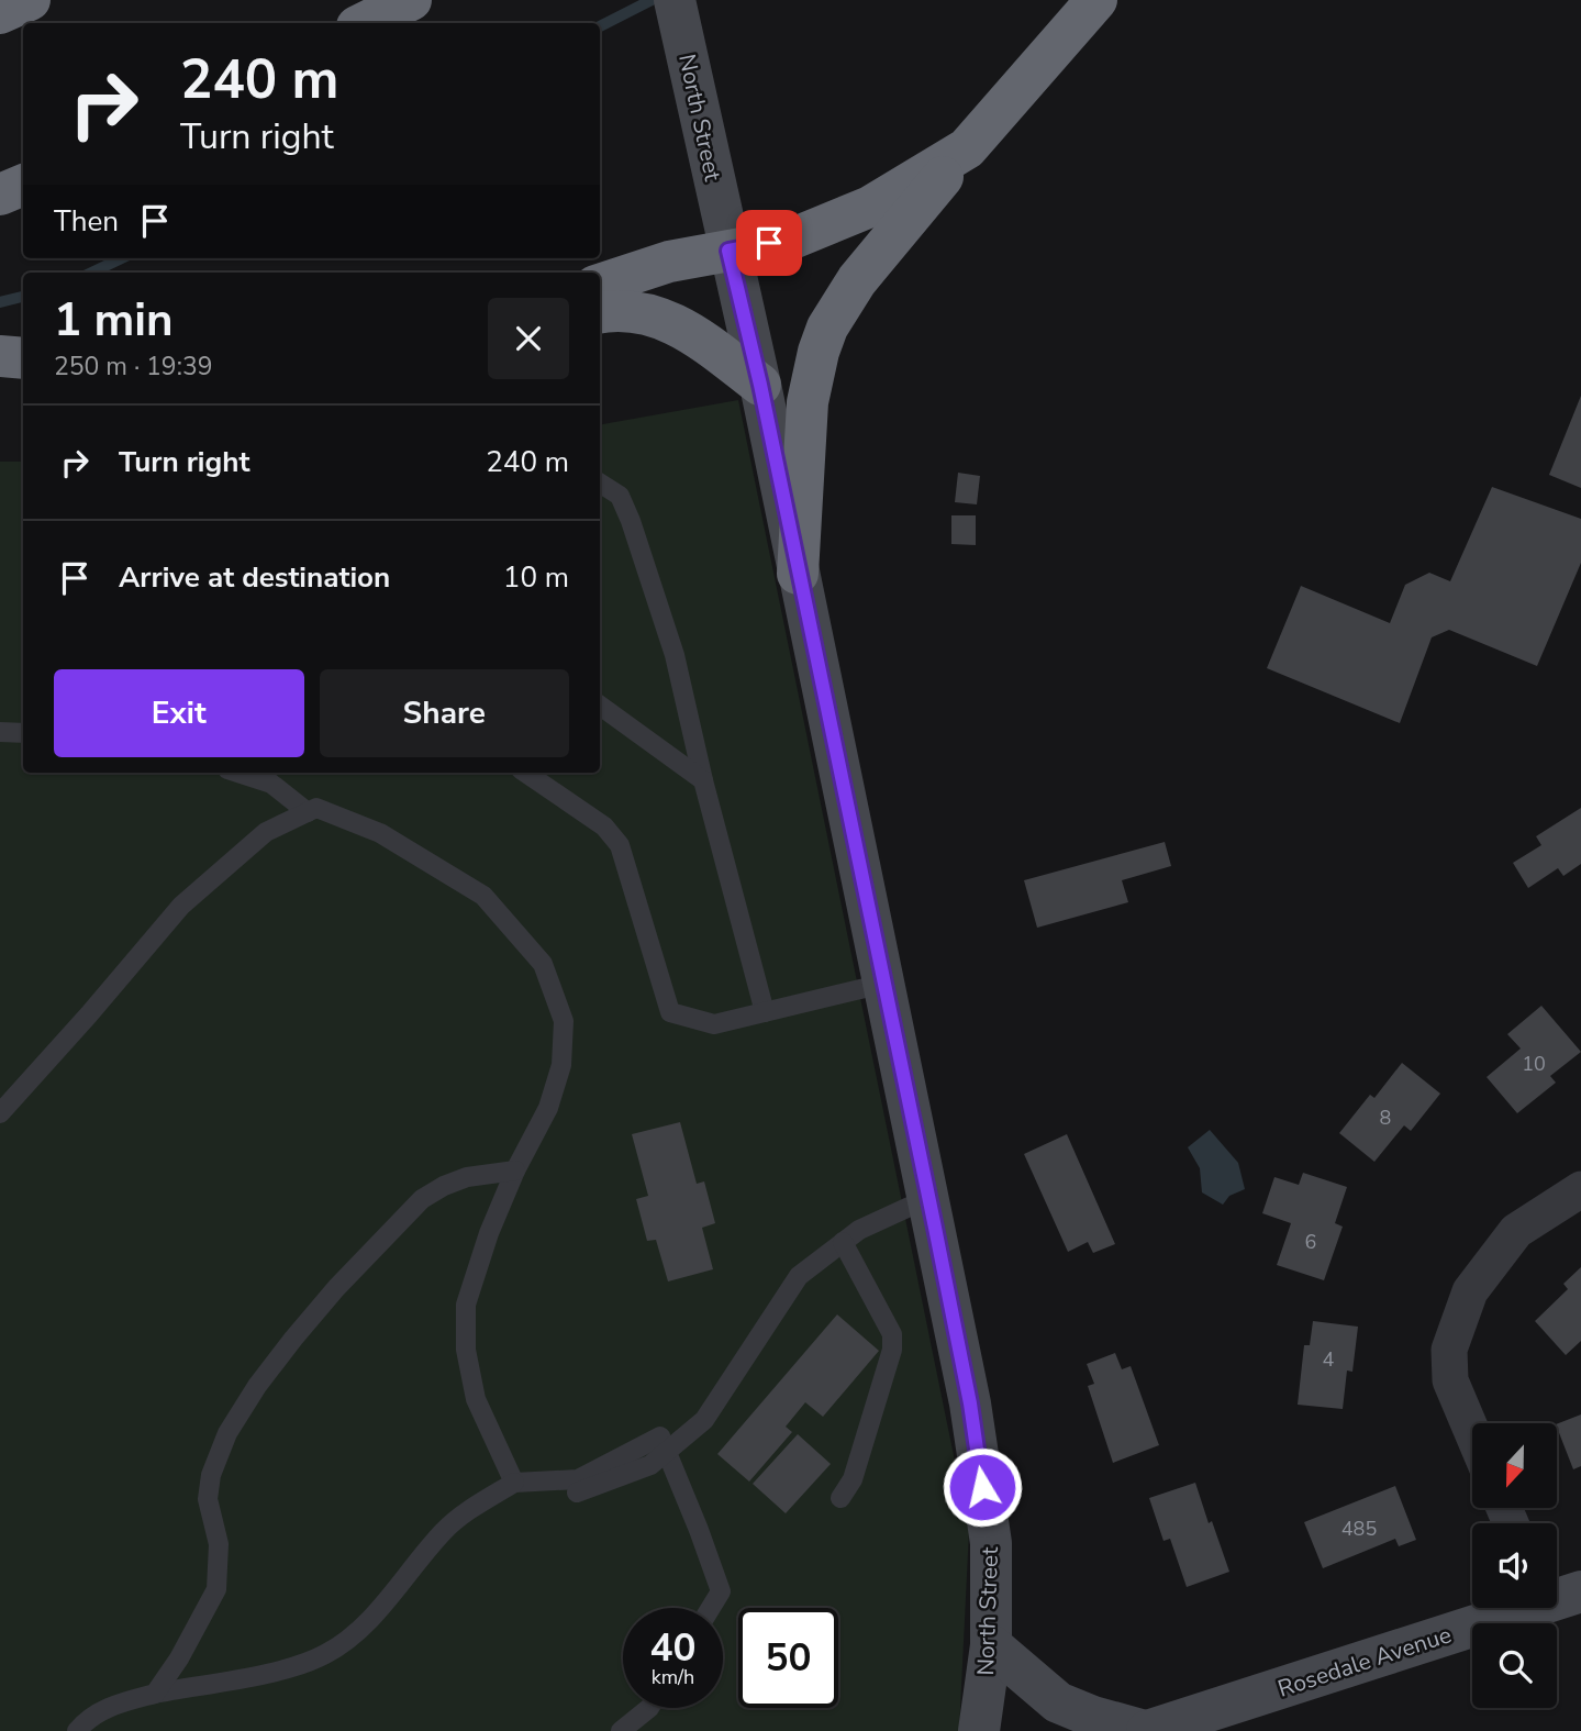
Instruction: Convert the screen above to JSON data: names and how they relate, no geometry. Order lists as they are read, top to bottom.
{
  "streets": {
    "main road": ["North Street", "Rosedale Avenue"]
  },
  "house_numbers": [
    "10",
    "8",
    "6",
    "4",
    "485"
  ],
  "north": "bottom",
  "page": {
    "turn": ["240 m", "Turn right"],
    "then": "Then",
    "heading": ["1 min", "250 m · 19:39"],
    "list": [
      {
        "name": "Turn right",
        "value": "240 m"
      },
      {
        "name": "Arrive at destination",
        "value": "10 m"
      }
    ],
    "buttons": ["Exit", "Share"],
    "speed": "40 km/h",
    "limit": "50"
  }
}
